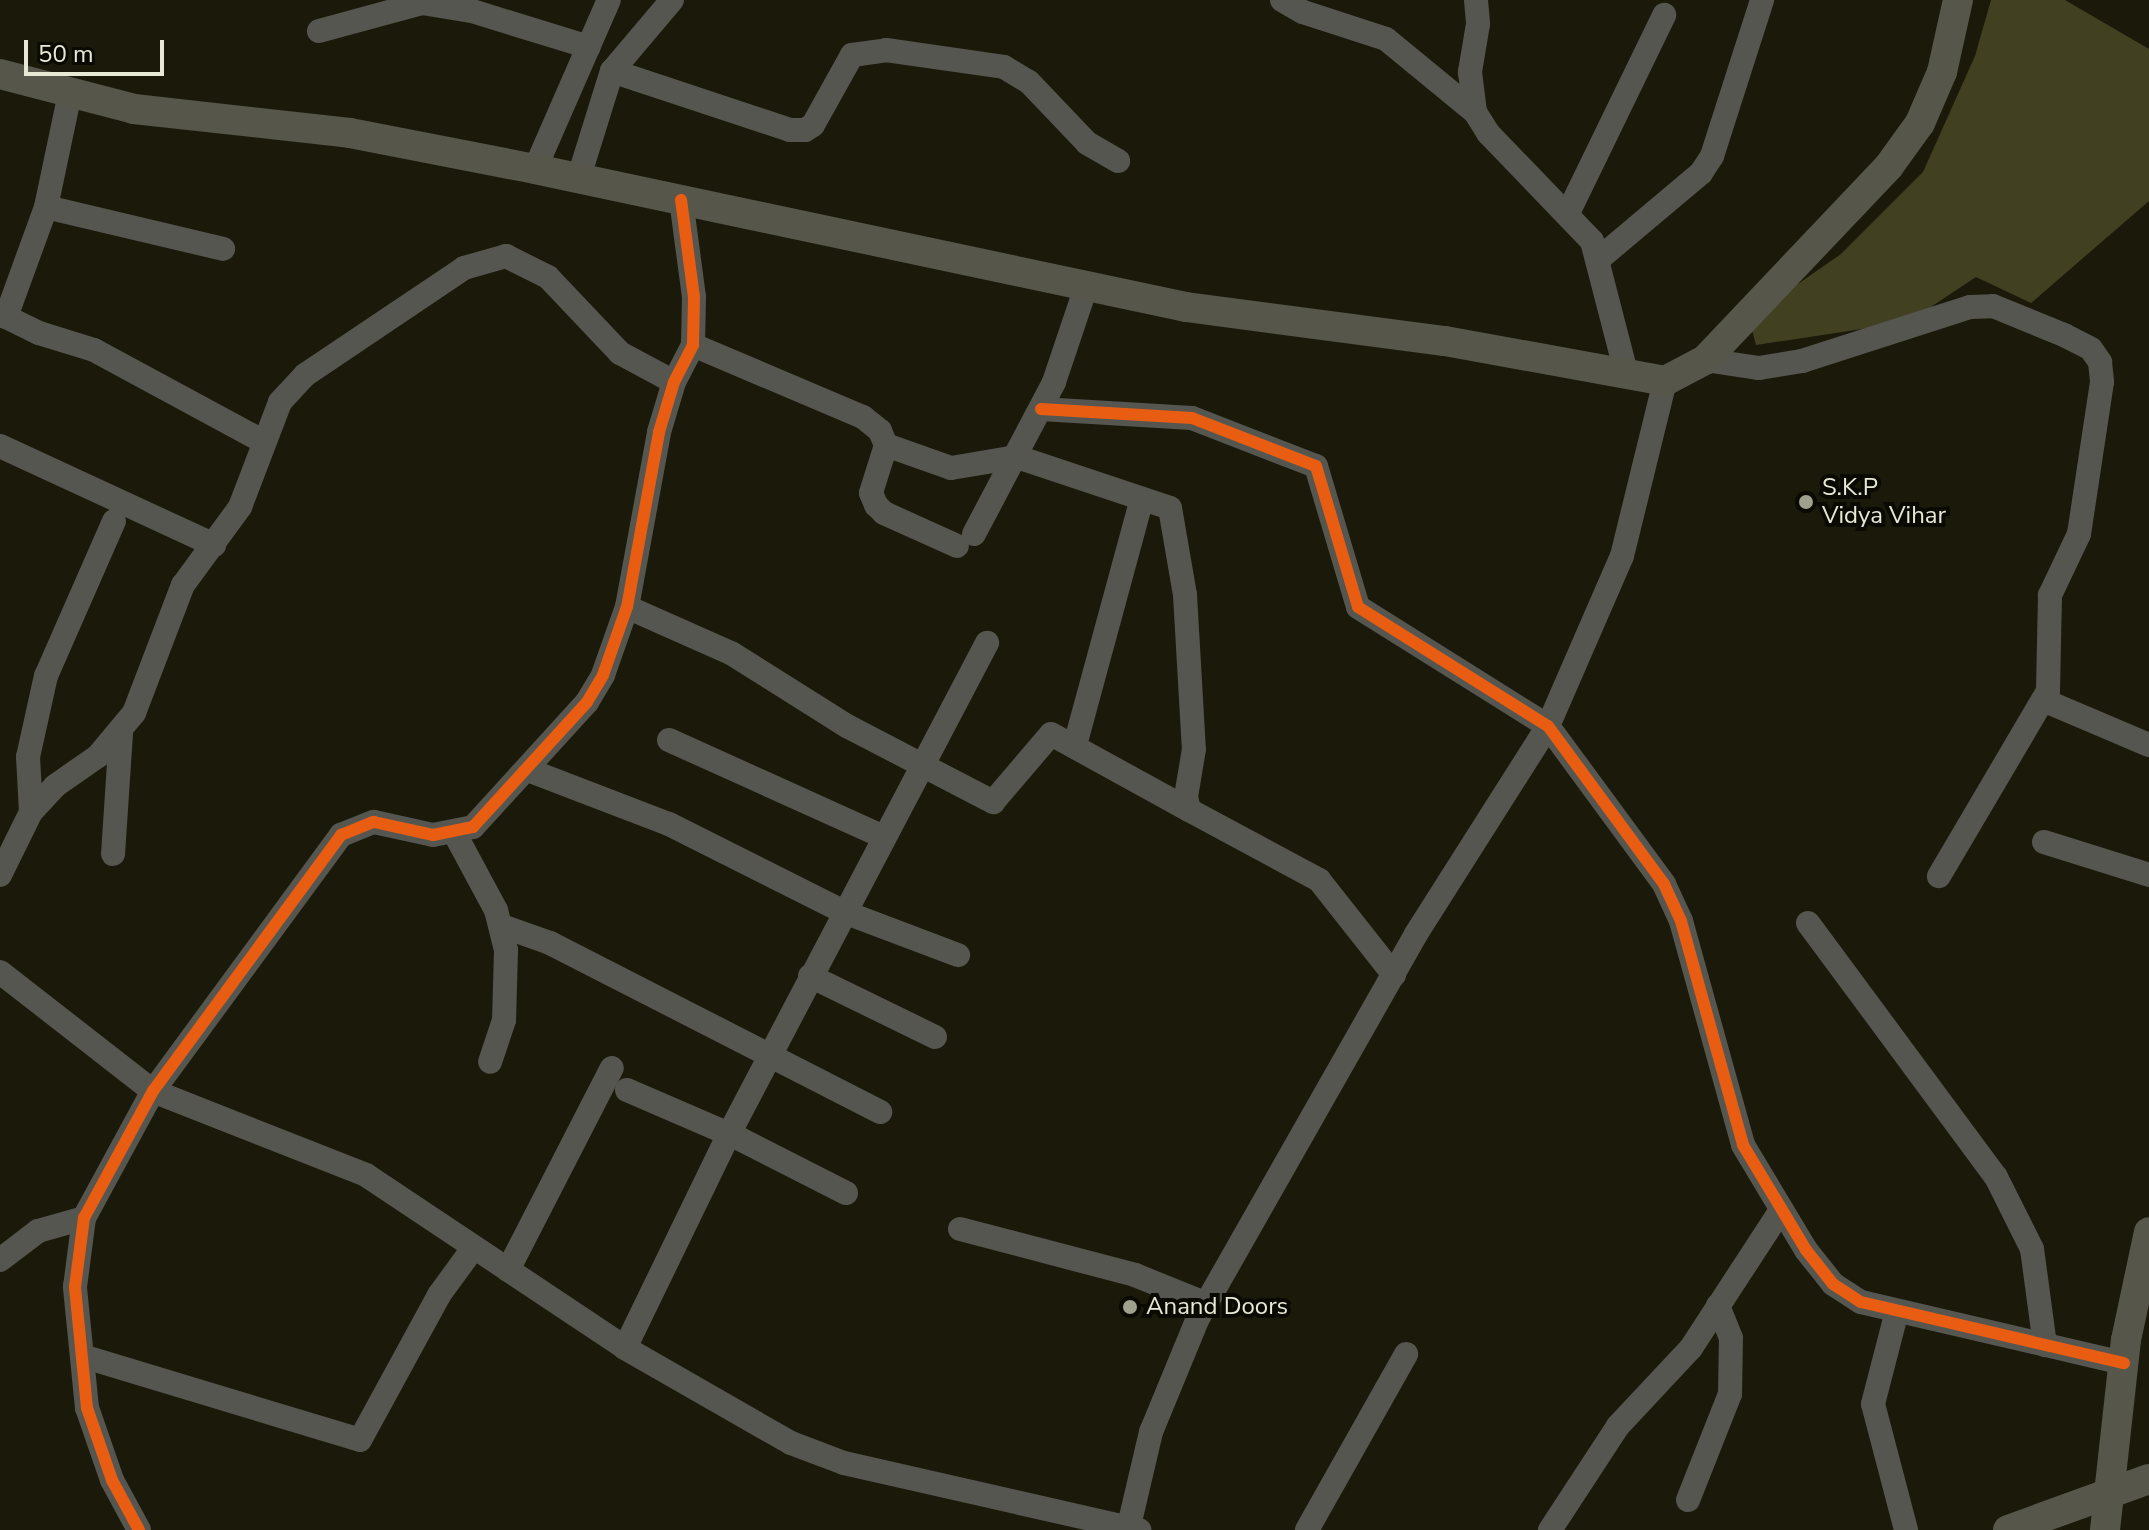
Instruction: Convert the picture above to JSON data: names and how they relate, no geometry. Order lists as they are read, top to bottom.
{
  "places": ["S.K.P Vidya Vihar", "Anand Doors"],
  "scale_bar": "50 m"
}
